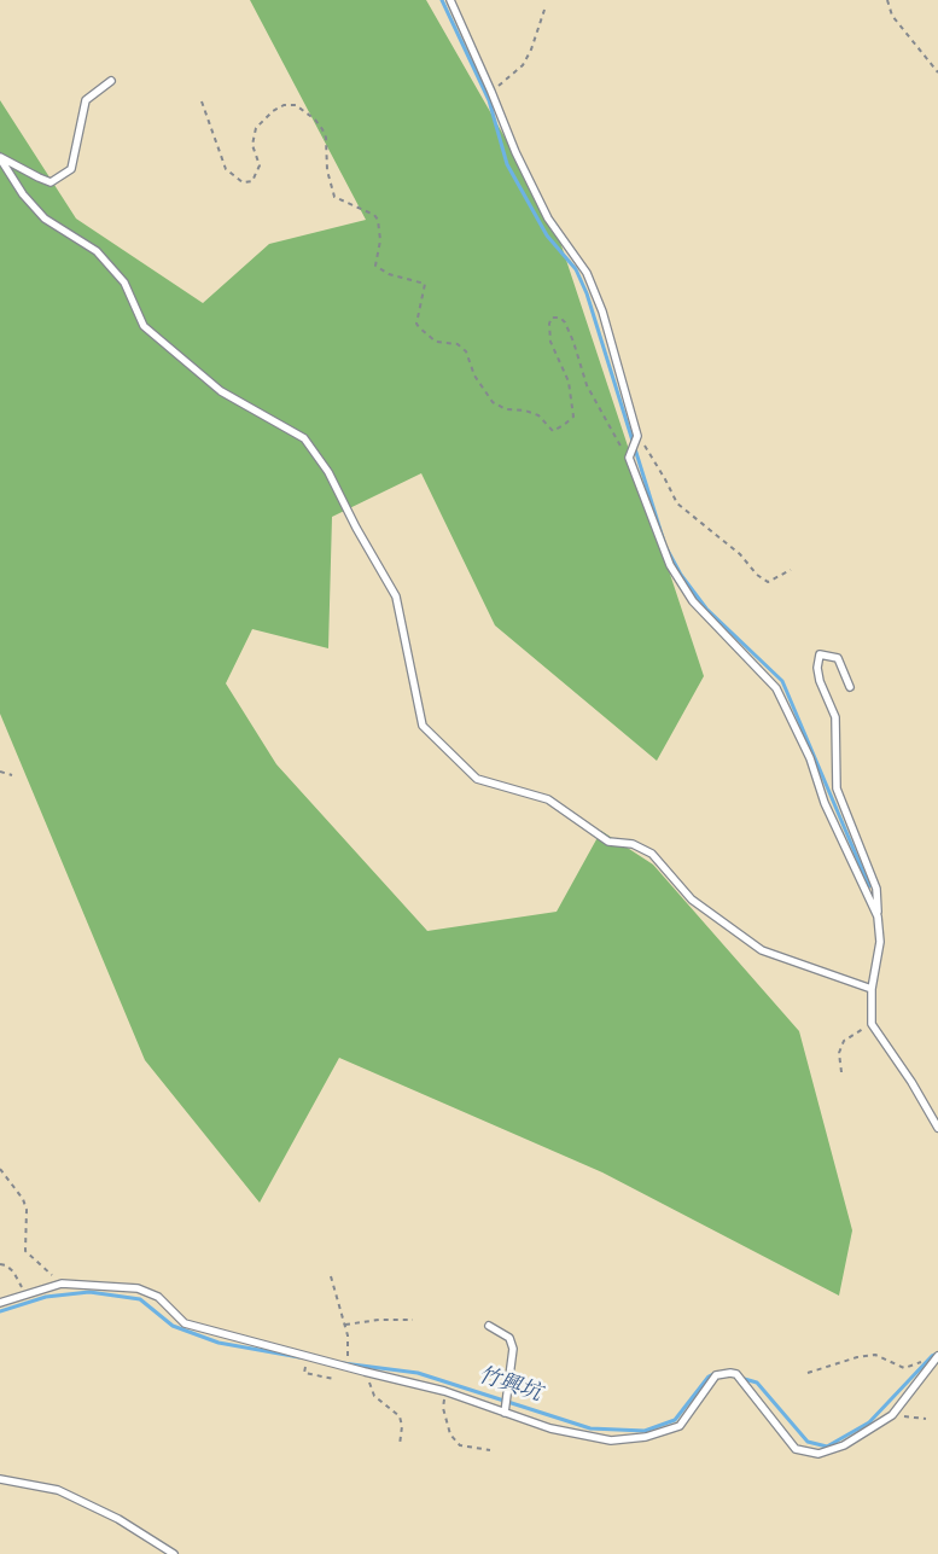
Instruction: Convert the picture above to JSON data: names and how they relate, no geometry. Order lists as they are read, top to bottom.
{
  "water": ["竹興坑"]
}
